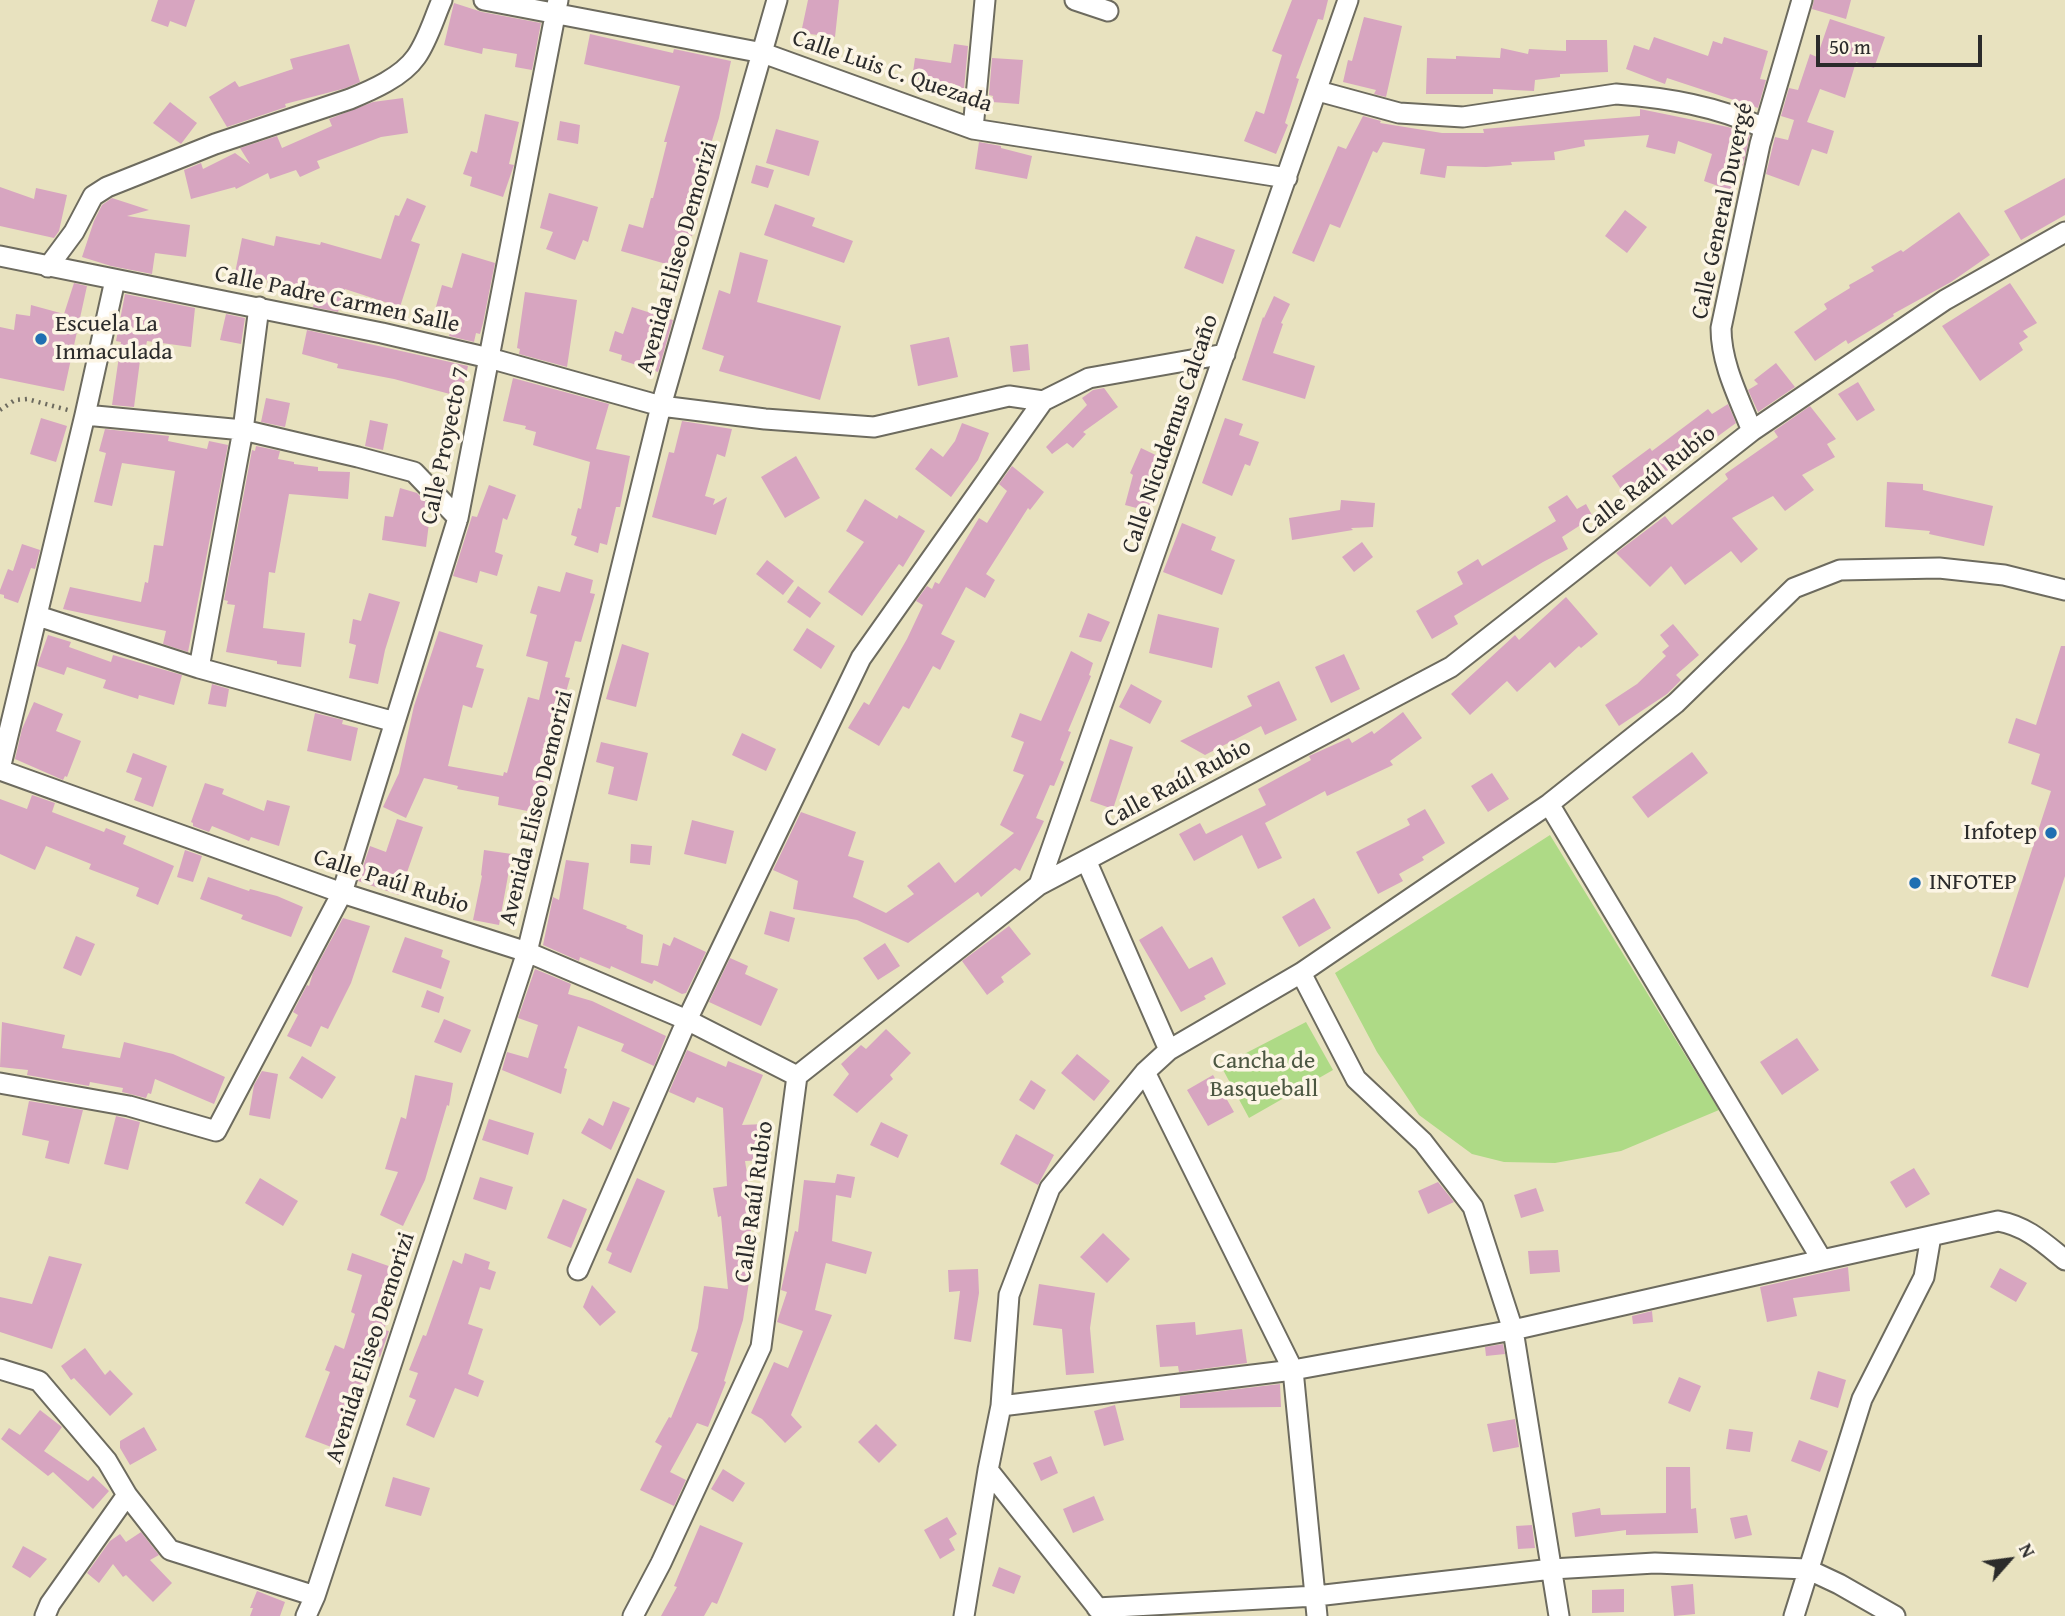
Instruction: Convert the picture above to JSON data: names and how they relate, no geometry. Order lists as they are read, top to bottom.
{
  "streets": {
    "street": [
      "Calle Luis C. Quezada",
      "Calle General Duvergé",
      "Avenida Eliseo Demorizi",
      "Calle Padre Carmen Salle",
      "Calle Nicudemus Calcaño",
      "Calle Proyecto 7",
      "Calle Raúl Rubio",
      "Calle Paúl Rubio"
    ]
  },
  "crossings": [
    ["Calle Luis C. Quezada", "Avenida Eliseo Demorizi"],
    ["Calle Luis C. Quezada", "Calle Nicudemus Calcaño"],
    ["Calle Luis C. Quezada", "Calle Proyecto 7"],
    ["Calle General Duvergé", "Calle Raúl Rubio"],
    ["Avenida Eliseo Demorizi", "Calle Padre Carmen Salle"],
    ["Avenida Eliseo Demorizi", "Calle Paúl Rubio"],
    ["Calle Padre Carmen Salle", "Calle Proyecto 7"],
    ["Calle Nicudemus Calcaño", "Calle Raúl Rubio"],
    ["Calle Proyecto 7", "Calle Paúl Rubio"],
    ["Calle Raúl Rubio", "Calle Paúl Rubio"]
  ],
  "parks": ["Cancha de Basqueball"],
  "places": ["Escuela La Inmaculada", "Infotep", "INFOTEP"],
  "scale_bar": "50 m",
  "north": "top right"
}
